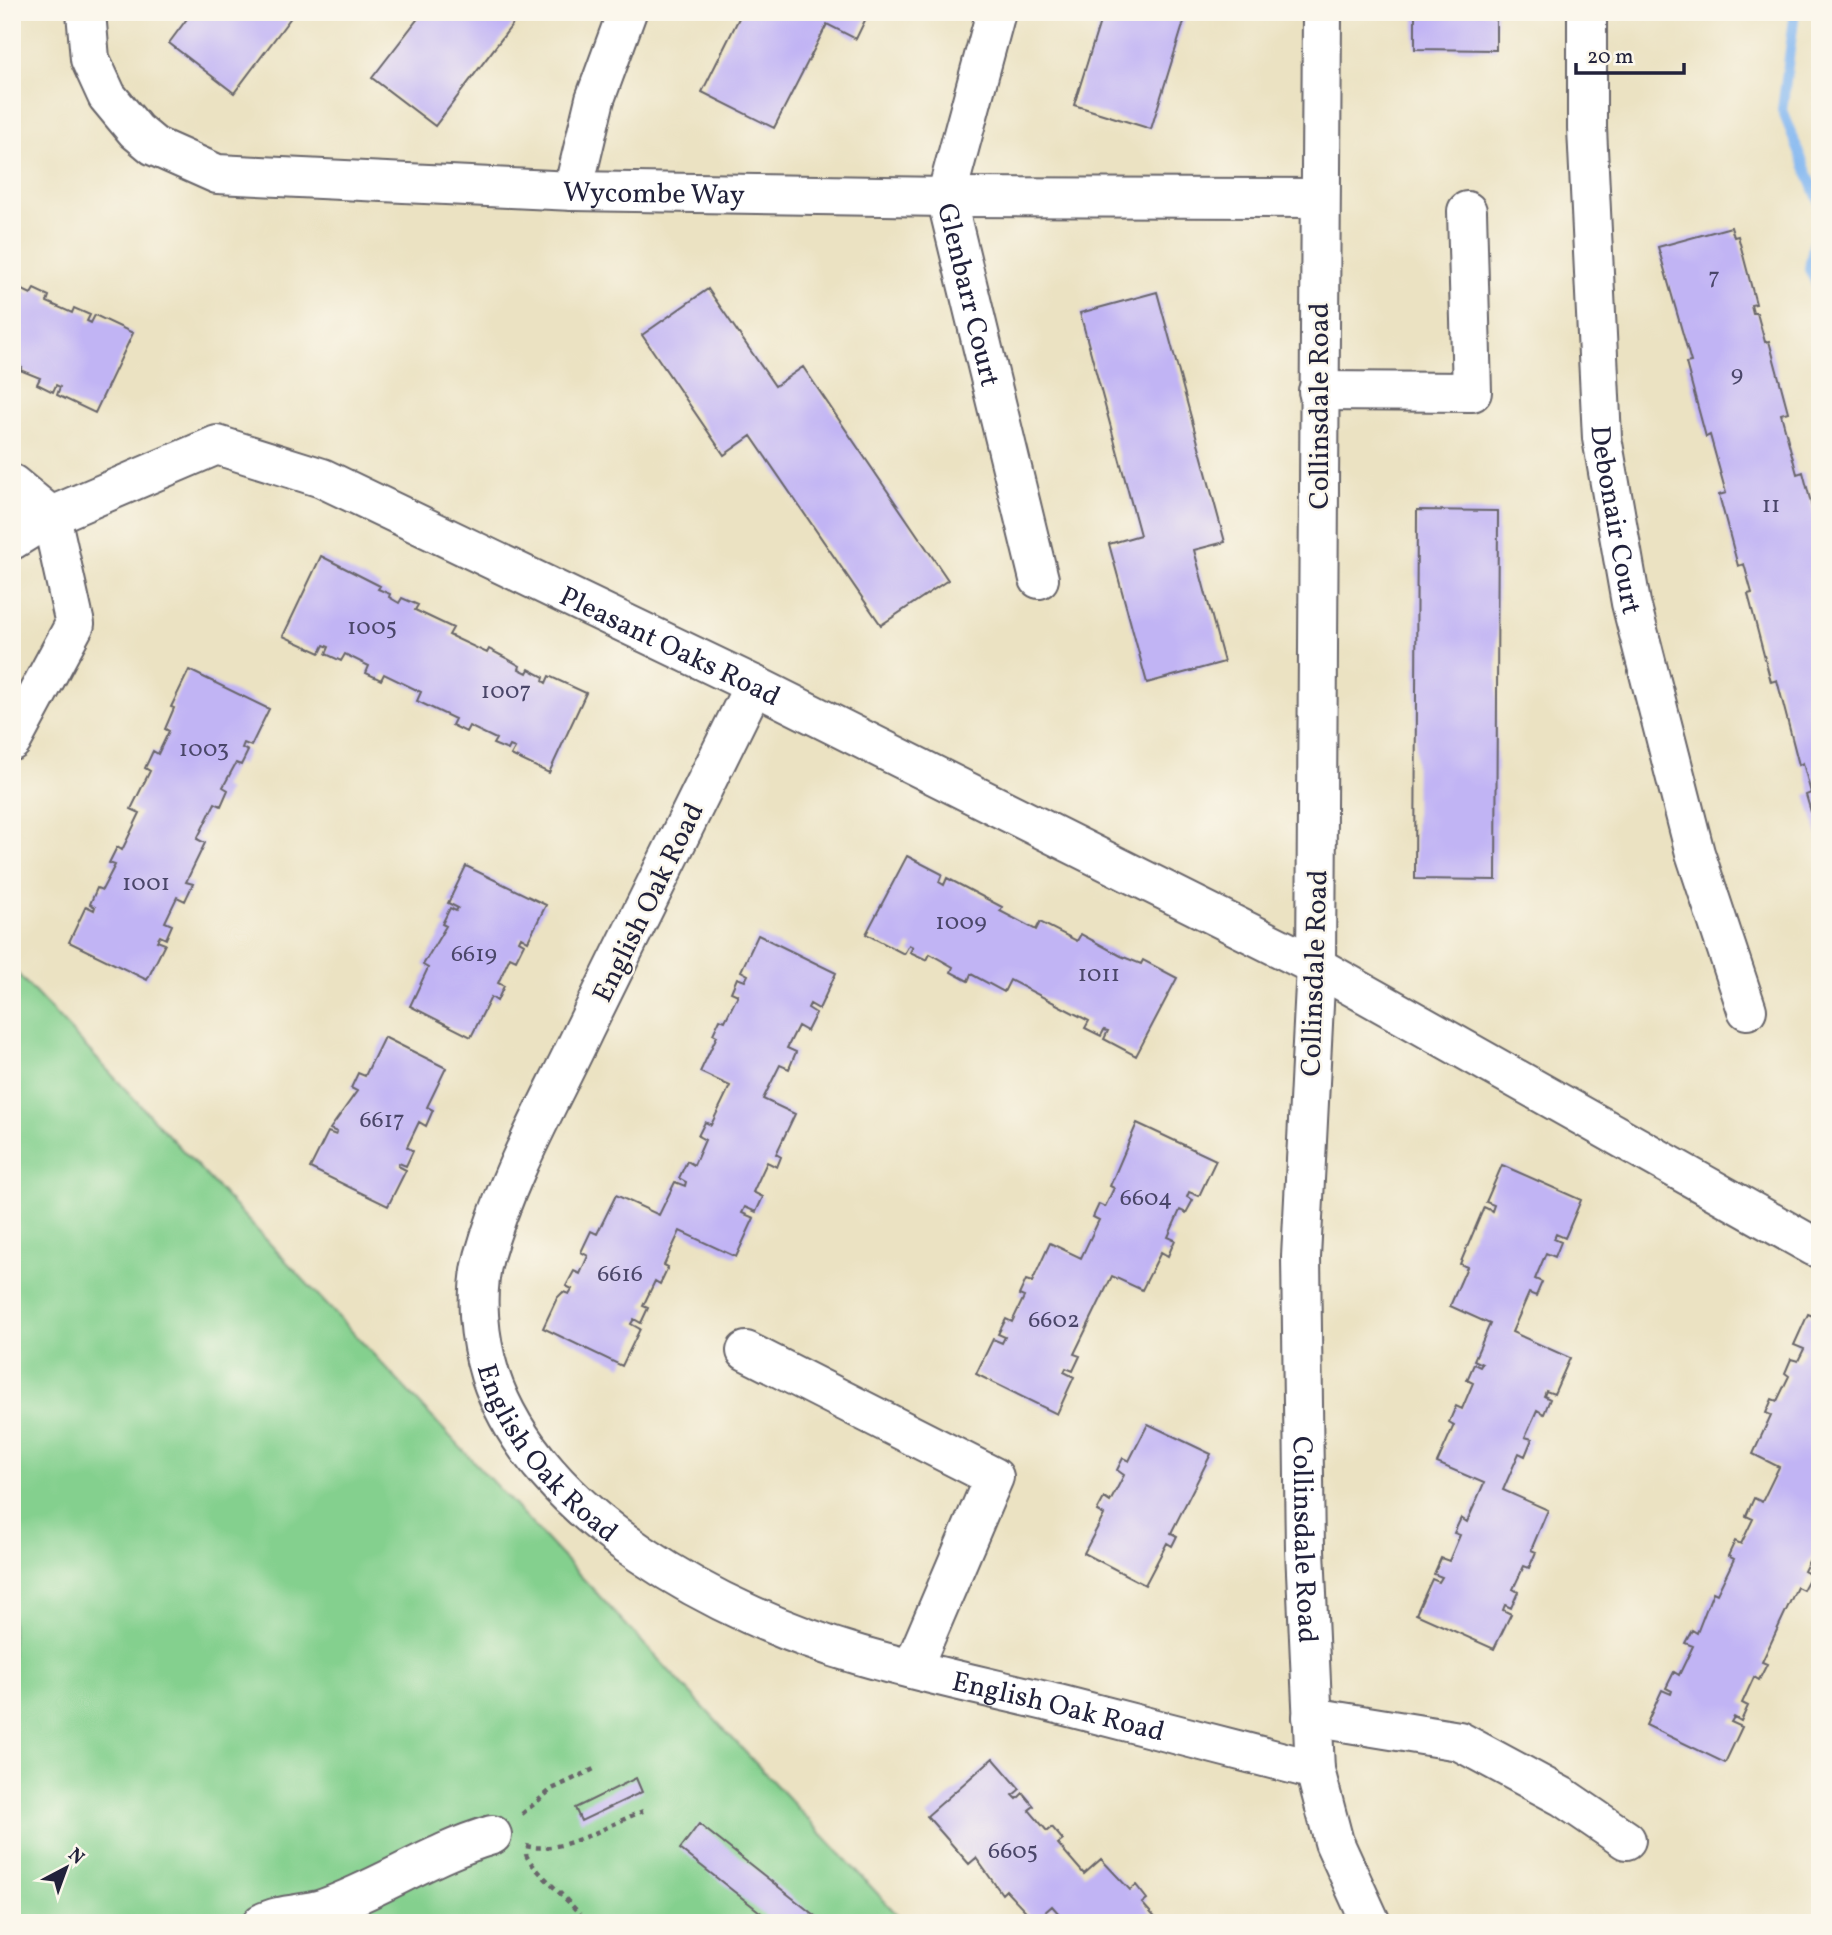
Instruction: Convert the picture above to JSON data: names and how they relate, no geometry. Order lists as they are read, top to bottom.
{
  "streets": {
    "street": [
      "Wycombe Way",
      "Glenbarr Court",
      "Collinsdale Road",
      "Debonair Court",
      "Pleasant Oaks Road",
      "English Oak Road"
    ]
  },
  "crossings": [
    ["Wycombe Way", "Glenbarr Court"],
    ["Wycombe Way", "Collinsdale Road"],
    ["Collinsdale Road", "Pleasant Oaks Road"],
    ["Collinsdale Road", "English Oak Road"],
    ["Pleasant Oaks Road", "English Oak Road"]
  ],
  "house_numbers": [
    "7",
    "9",
    "11",
    "1005",
    "1007",
    "1003",
    "1001",
    "1009",
    "6619",
    "1011",
    "6617",
    "6604",
    "6616",
    "6602",
    "6605"
  ],
  "scale_bar": "20 m",
  "north": "top right"
}
